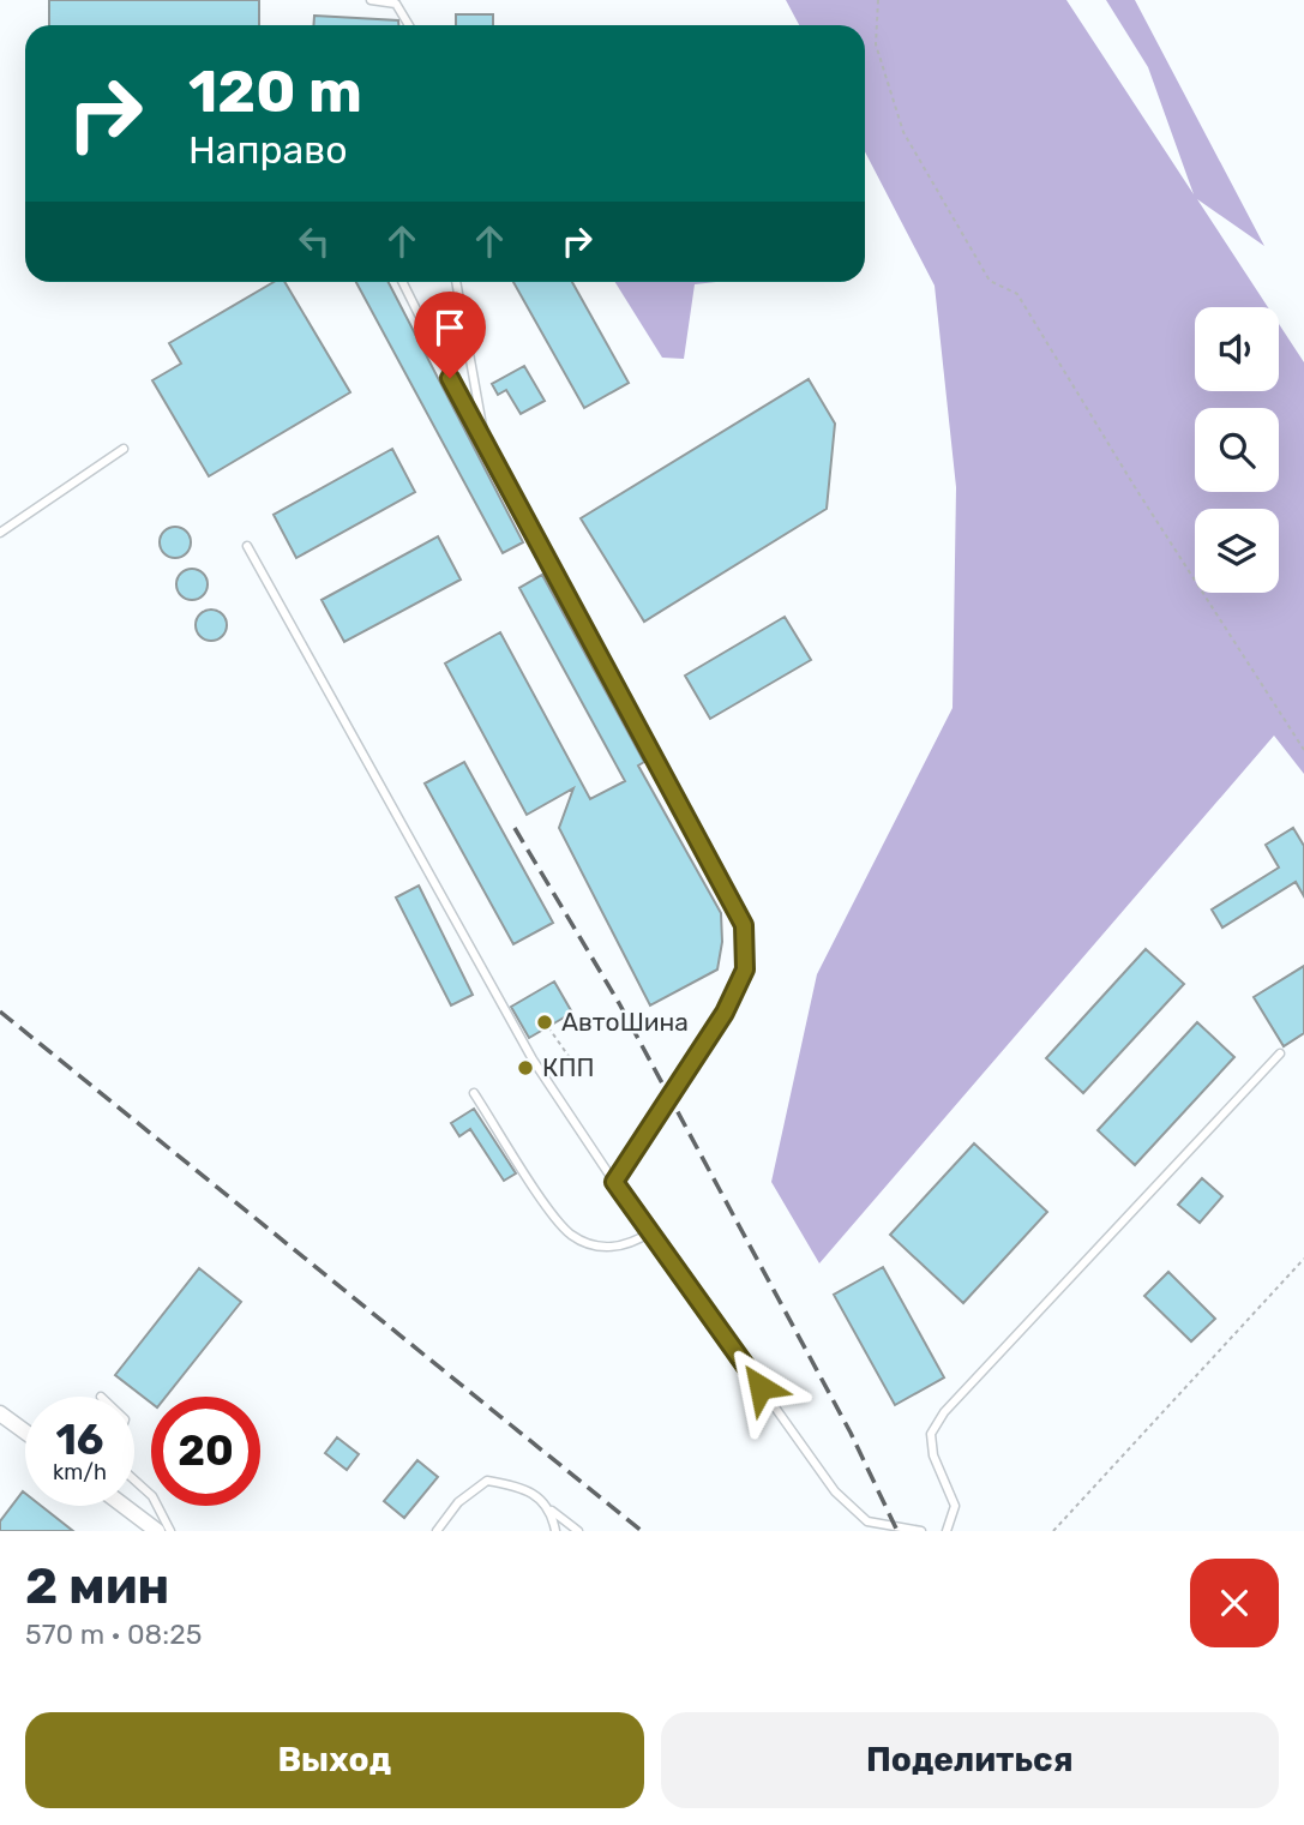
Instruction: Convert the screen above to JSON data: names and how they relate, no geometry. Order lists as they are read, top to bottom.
{
  "places": ["АвтоШина", "КПП"],
  "page": {
    "turn": ["120 m", "Направо"],
    "speed": "16 km/h",
    "limit": "20",
    "heading": ["2 мин", "570 m · 08:25"],
    "buttons": ["Выход", "Поделиться"]
  }
}
